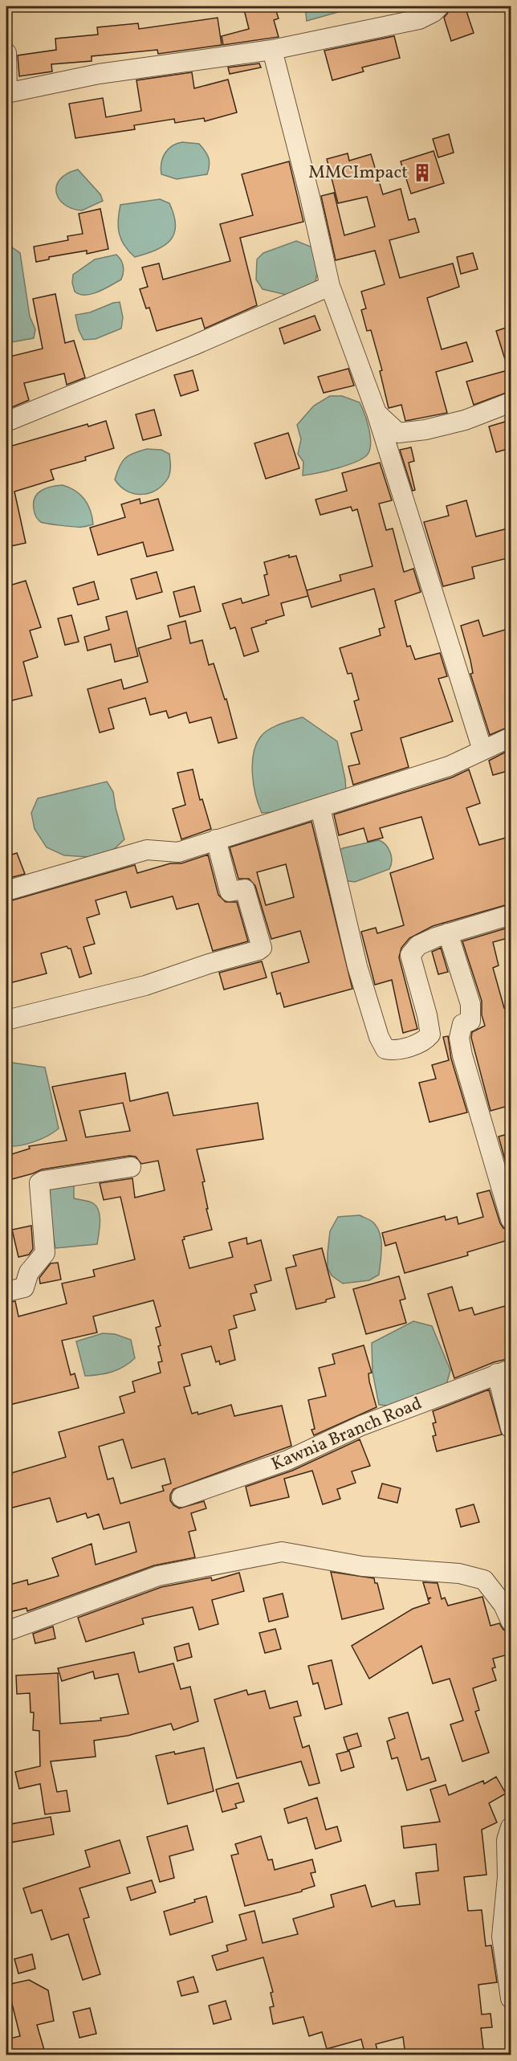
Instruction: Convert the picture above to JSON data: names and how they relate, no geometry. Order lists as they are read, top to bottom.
{
  "streets": {
    "street": ["Kawnia Branch Road"]
  },
  "places": {
    "building": ["MMCImpact"]
  }
}
